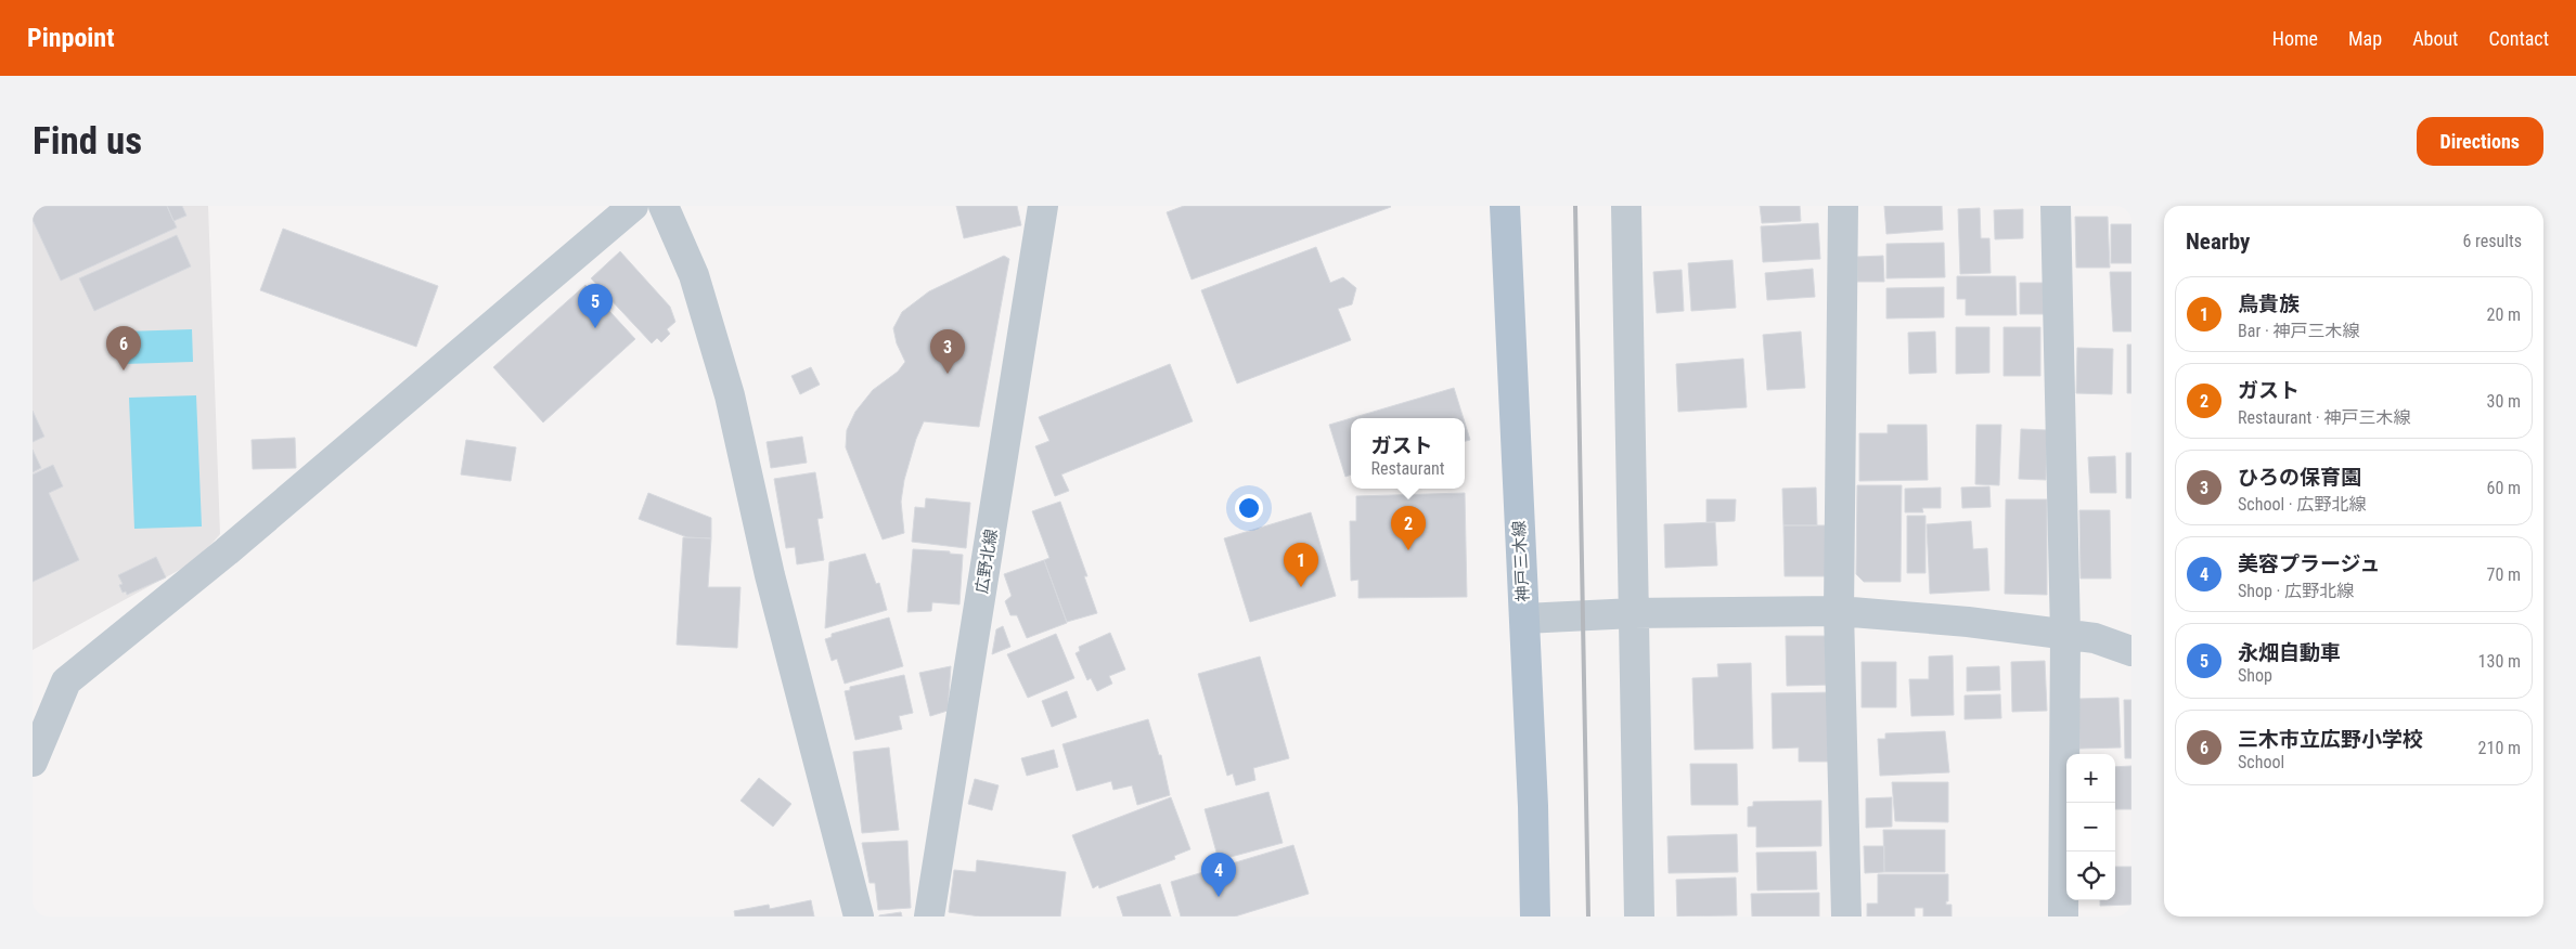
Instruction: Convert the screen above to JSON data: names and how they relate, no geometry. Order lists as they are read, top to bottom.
{
  "streets": {
    "main road": ["神戸三木線"],
    "street": ["広野北線"]
  },
  "page": {
    "header": "Pinpoint",
    "nav": [
      "Home",
      "Map",
      "About",
      "Contact"
    ],
    "buttons": "Directions",
    "title": "Find us",
    "heading": ["Nearby", "6 results"],
    "list": [
      {
        "mark": "1",
        "name": "鳥貴族",
        "note": "Bar · 神戸三木線",
        "value": "20 m"
      },
      {
        "mark": "2",
        "name": "ガスト",
        "note": "Restaurant · 神戸三木線",
        "value": "30 m"
      },
      {
        "mark": "3",
        "name": "ひろの保育園",
        "note": "School · 広野北線",
        "value": "60 m"
      },
      {
        "mark": "4",
        "name": "美容プラージュ",
        "note": "Shop · 広野北線",
        "value": "70 m"
      },
      {
        "mark": "5",
        "name": "永畑自動車",
        "note": "Shop",
        "value": "130 m"
      },
      {
        "mark": "6",
        "name": "三木市立広野小学校",
        "note": "School",
        "value": "210 m"
      }
    ],
    "pins": [
      "5",
      "6",
      "3",
      "2",
      "1",
      "4"
    ],
    "popup": ["ガスト", "Restaurant"],
    "map_buttons": ["+", "−"]
  }
}
